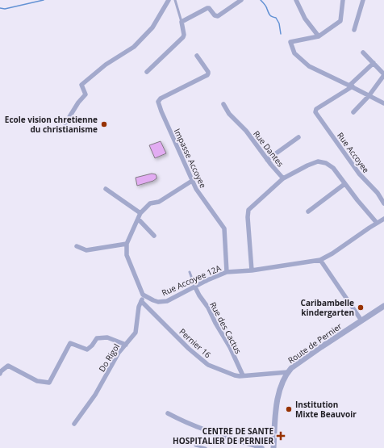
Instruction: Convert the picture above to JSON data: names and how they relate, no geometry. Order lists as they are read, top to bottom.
{
  "streets": {
    "street": [
      "Rue Dantes",
      "Rue Accoyee",
      "Impasse Accoyee",
      "Rue Accoyee 12A",
      "Rue des Cactus",
      "Pernier 16",
      "Route de Pernier",
      "Do Rigol"
    ]
  },
  "crossings": [
    ["Rue Dantes", "Rue Accoyee 12A"],
    ["Impasse Accoyee", "Rue Accoyee 12A"],
    ["Impasse Accoyee", "Rue des Cactus"],
    ["Impasse Accoyee", "Do Rigol"],
    ["Rue Accoyee 12A", "Rue des Cactus"],
    ["Rue Accoyee 12A", "Do Rigol"],
    ["Rue des Cactus", "Pernier 16"],
    ["Rue des Cactus", "Do Rigol"],
    ["Pernier 16", "Route de Pernier"],
    ["Pernier 16", "Do Rigol"]
  ],
  "places": {
    "other": ["Ecole vision chretienne du christianisme", "Caribambelle kindergarten", "Institution Mixte Beauvoir"],
    "health": ["CENTRE DE SANTE HOSPITALIER DE PERNIER"]
  }
}
